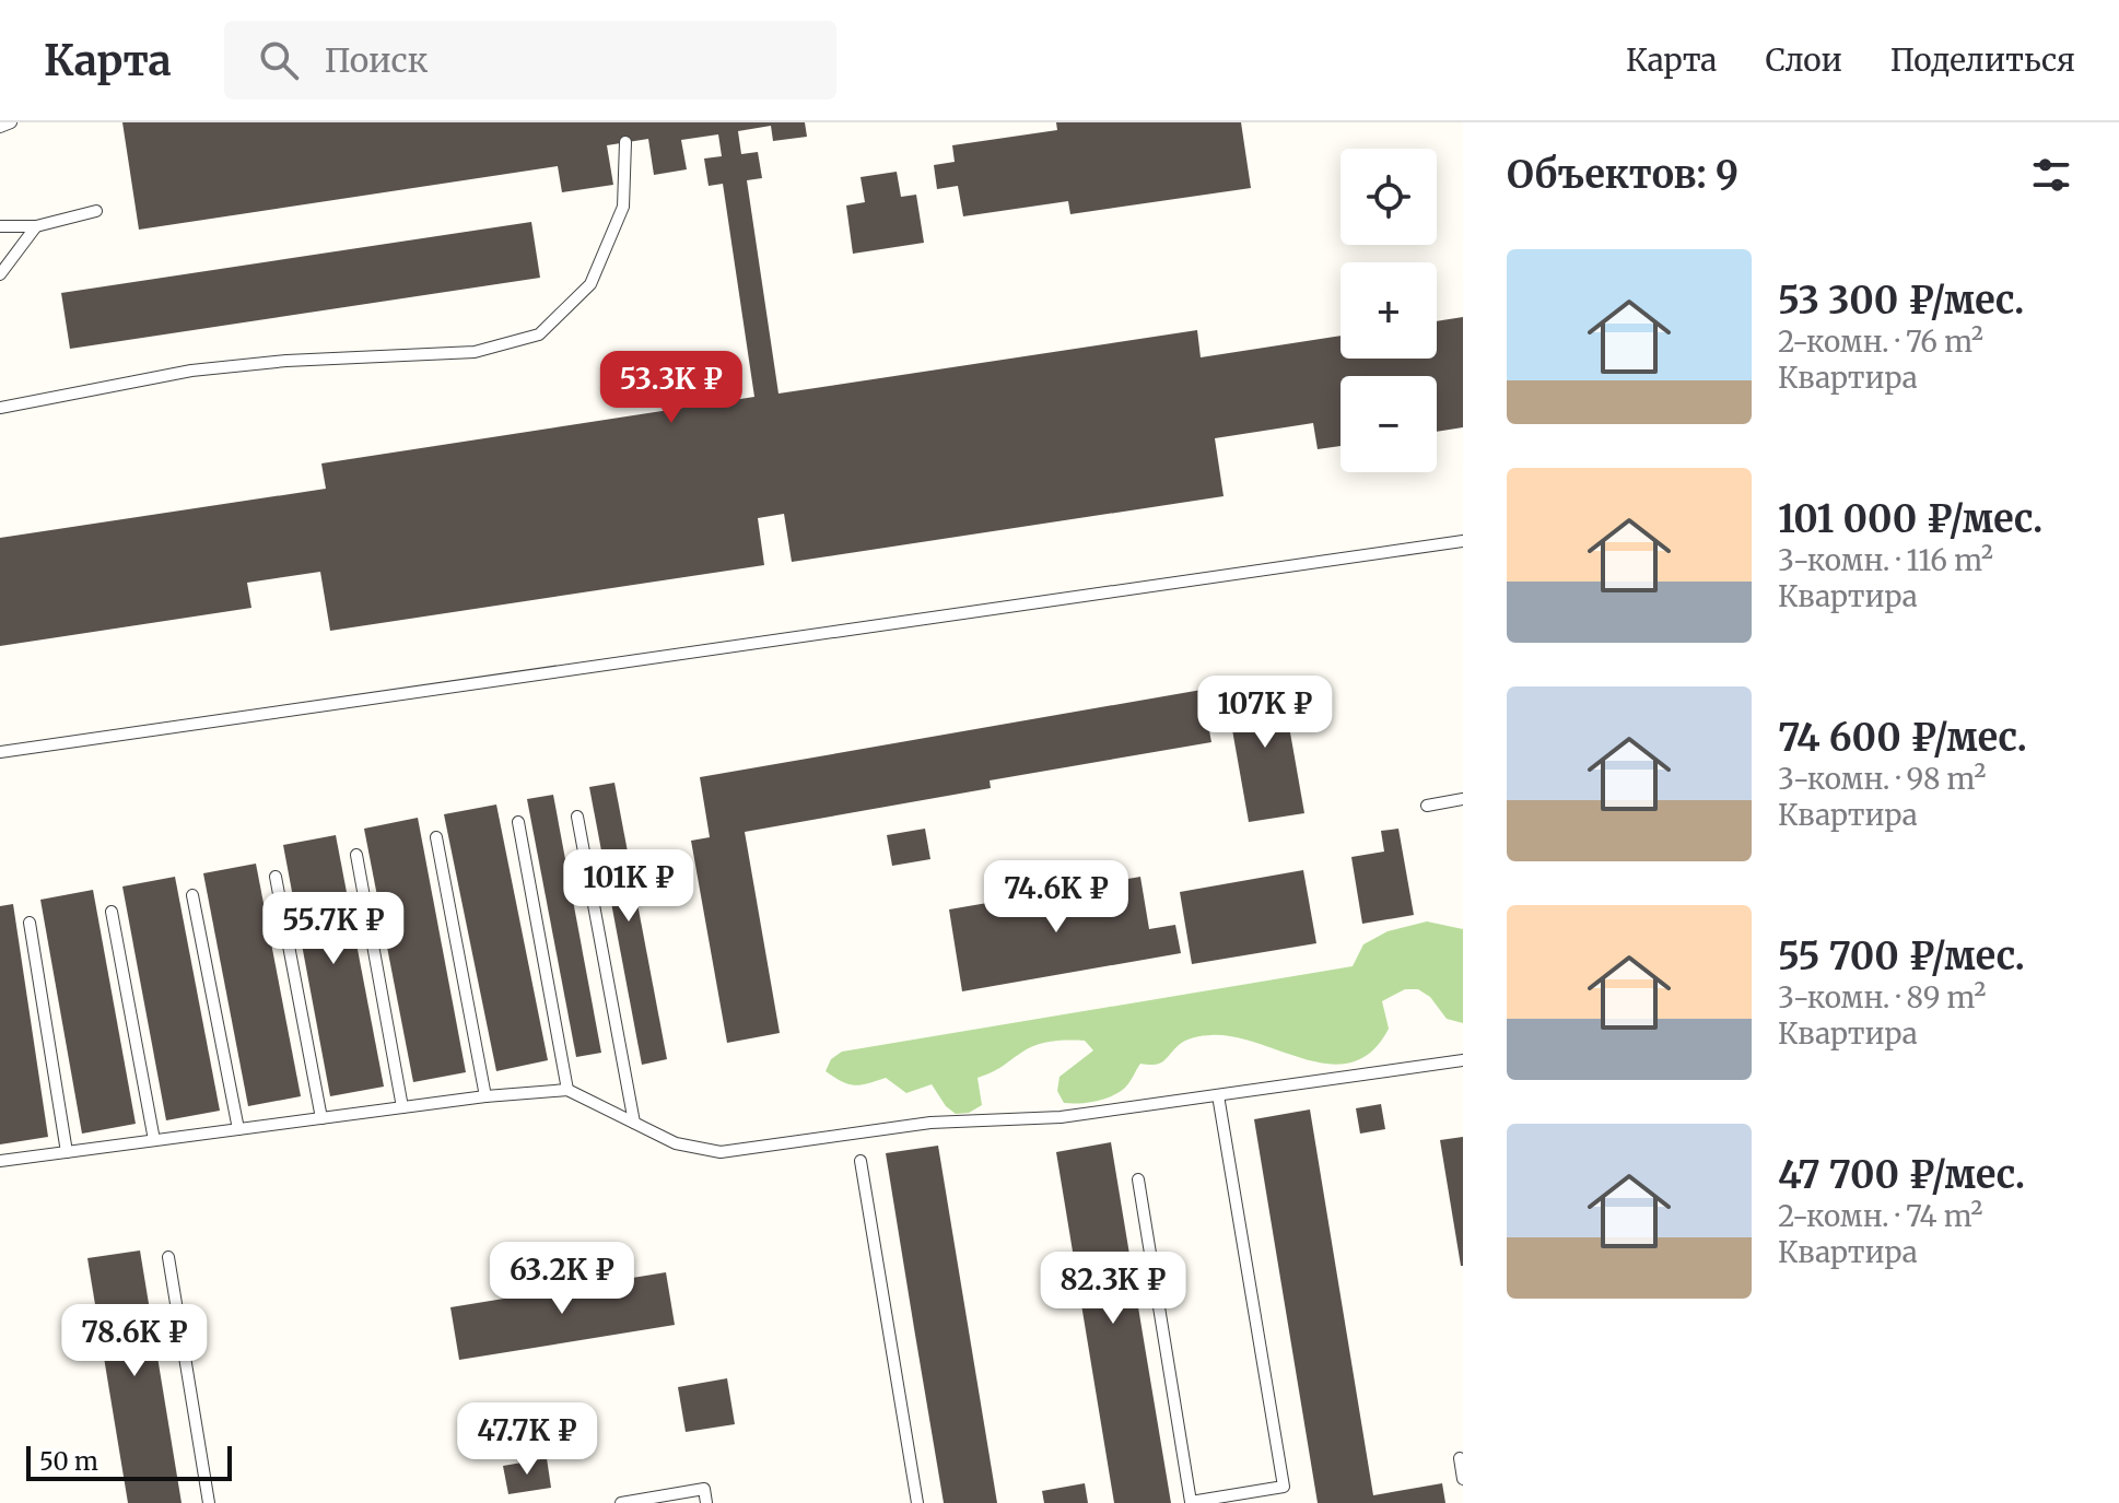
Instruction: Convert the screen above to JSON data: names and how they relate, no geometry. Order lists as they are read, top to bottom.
{
  "scale_bar": "50 m",
  "page": {
    "header": "Карта",
    "search": "Поиск",
    "nav": ["Карта", "Слои", "Поделиться"],
    "heading": "Объектов: 9",
    "map_buttons": ["+", "−"],
    "list": [
      {
        "name": "53 300 ₽/мес.",
        "note": "2-комн. · 76 m² · Квартира"
      },
      {
        "name": "101 000 ₽/мес.",
        "note": "3-комн. · 116 m² · Квартира"
      },
      {
        "name": "74 600 ₽/мес.",
        "note": "3-комн. · 98 m² · Квартира"
      },
      {
        "name": "55 700 ₽/мес.",
        "note": "3-комн. · 89 m² · Квартира"
      },
      {
        "name": "47 700 ₽/мес.",
        "note": "2-комн. · 74 m² · Квартира"
      }
    ],
    "price": [
      "53.3K ₽",
      "107K ₽",
      "101K ₽",
      "74.6K ₽",
      "55.7K ₽",
      "63.2K ₽",
      "82.3K ₽",
      "78.6K ₽",
      "47.7K ₽"
    ],
    "scale": "50 m"
  }
}
